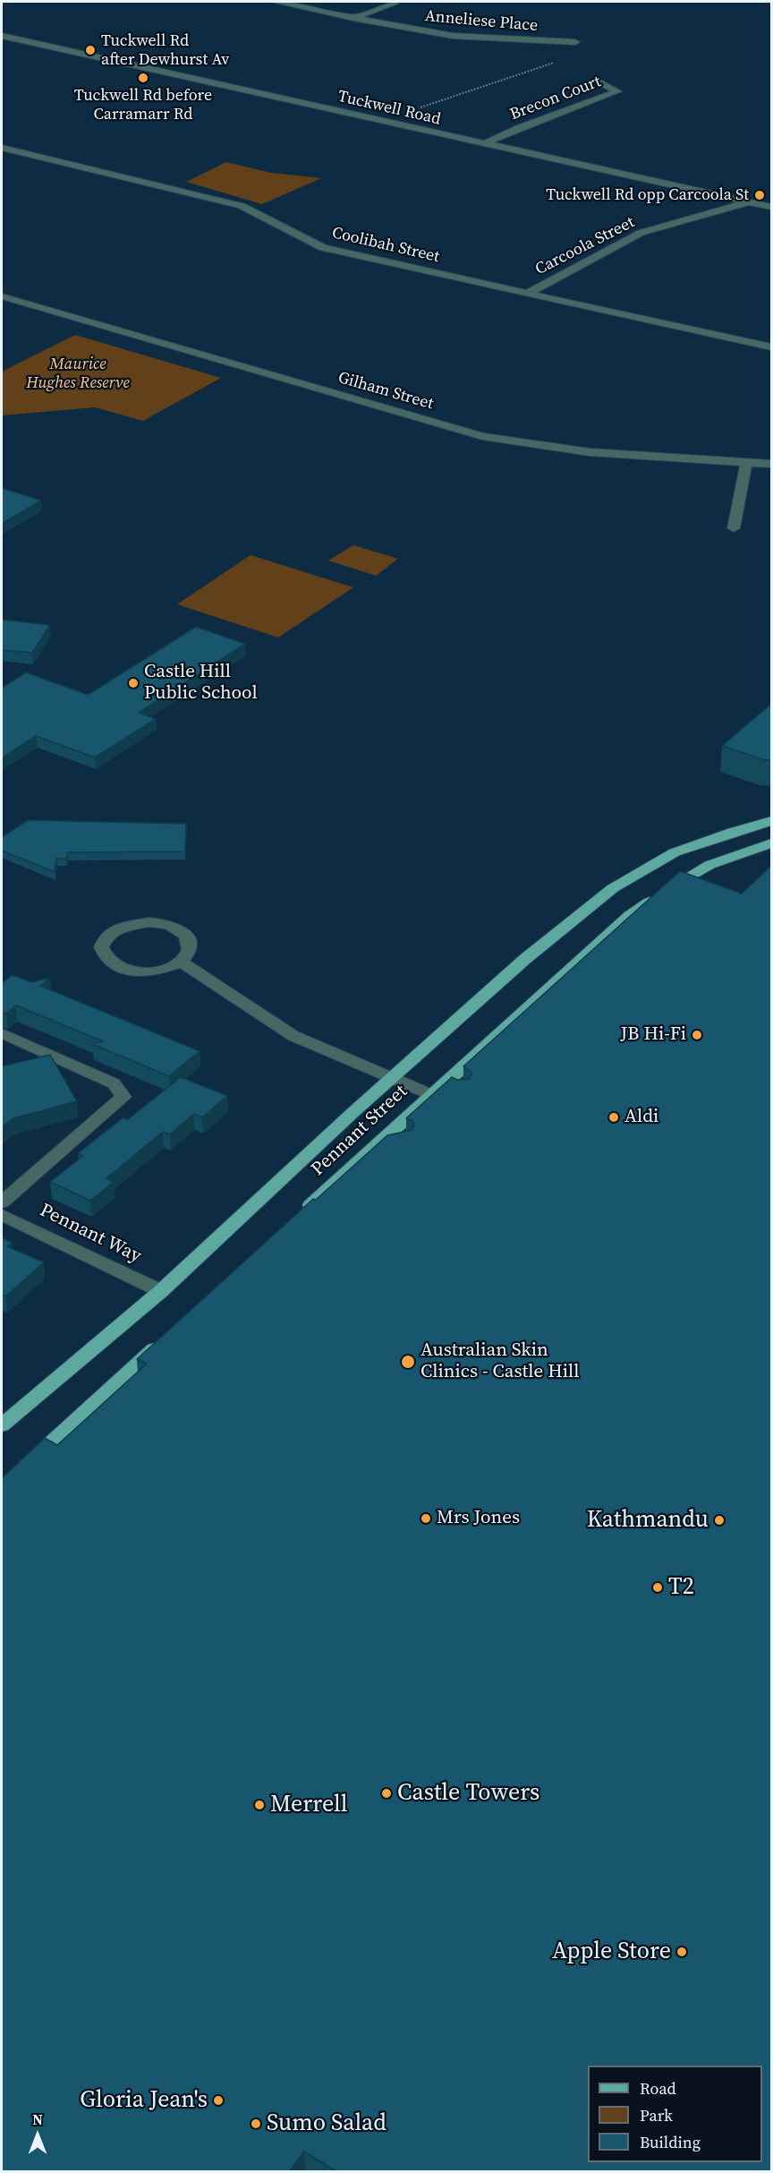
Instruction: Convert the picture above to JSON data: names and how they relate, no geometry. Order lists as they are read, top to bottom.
{
  "streets": {
    "main road": ["Pennant Street"],
    "street": [
      "Anneliese Place",
      "Brecon Court",
      "Tuckwell Road",
      "Coolibah Street",
      "Carcoola Street",
      "Gilham Street",
      "Pennant Way"
    ]
  },
  "crossings": [
    ["Brecon Court", "Tuckwell Road"],
    ["Tuckwell Road", "Carcoola Street"],
    ["Coolibah Street", "Carcoola Street"],
    ["Pennant Street", "Pennant Way"]
  ],
  "parks": ["Maurice Hughes Reserve"],
  "places": [
    "Tuckwell Rd after Dewhurst Av",
    "Tuckwell Rd before Carramarr Rd",
    "Tuckwell Rd opp Carcoola St",
    "Castle Hill Public School",
    "JB Hi-Fi",
    "Aldi",
    "Australian Skin Clinics - Castle Hill",
    "Mrs Jones",
    "Kathmandu",
    "T2",
    "Castle Towers",
    "Merrell",
    "Apple Store",
    "Gloria Jean's",
    "Sumo Salad"
  ],
  "legend": ["Road", "Park", "Building"],
  "north": "top"
}
